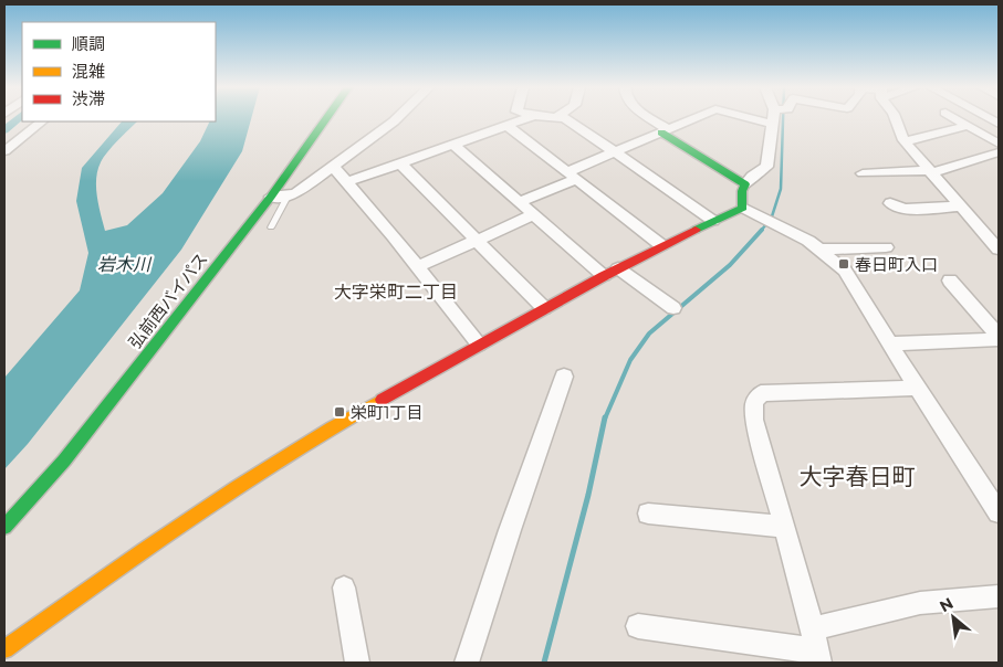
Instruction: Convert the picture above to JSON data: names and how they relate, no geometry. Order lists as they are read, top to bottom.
{
  "streets": {
    "street": ["弘前西バイパス"]
  },
  "districts": ["大字栄町二丁目", "大字春日町"],
  "water": ["岩木川"],
  "places": {
    "transit": ["春日町入口", "栄町1丁目"]
  },
  "legend": ["順調", "混雑", "渋滞"],
  "north": "top left"
}
